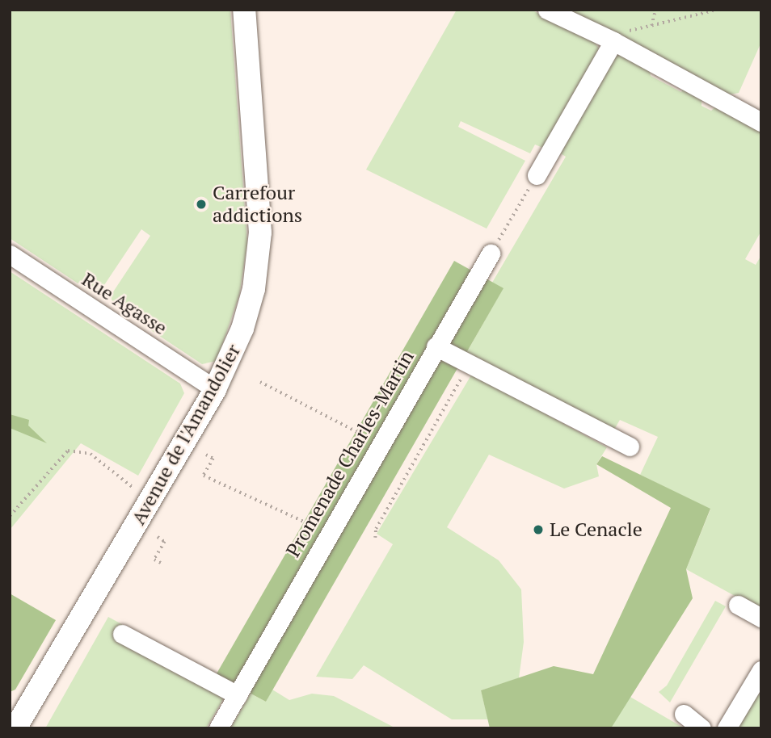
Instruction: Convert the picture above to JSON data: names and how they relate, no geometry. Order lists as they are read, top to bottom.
{
  "streets": {
    "main road": ["Avenue de l'Amandolier"],
    "street": ["Rue Agasse", "Promenade Charles-Martin"]
  },
  "crossings": [
    ["Rue Agasse", "Avenue de l'Amandolier"]
  ],
  "places": ["Carrefour addictions", "Le Cenacle"]
}
